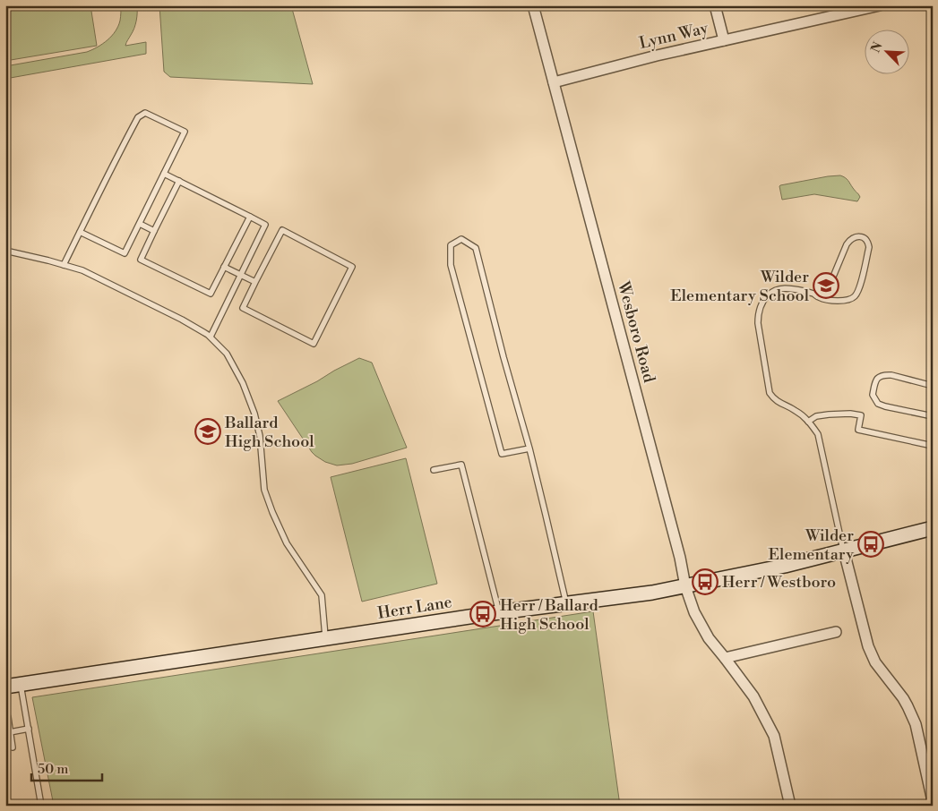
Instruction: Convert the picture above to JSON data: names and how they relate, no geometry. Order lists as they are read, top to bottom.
{
  "streets": {
    "main road": ["Herr Lane"],
    "street": ["Lynn Way", "Wesboro Road"]
  },
  "crossings": [
    ["Lynn Way", "Wesboro Road"],
    ["Wesboro Road", "Herr Lane"]
  ],
  "places": {
    "school or university": ["Wilder Elementary School", "Ballard High School"],
    "bus stop": ["Wilder Elementary", "Herr / Westboro", "Herr / Ballard High School"]
  },
  "scale_bar": "50 m",
  "north": "top left"
}
